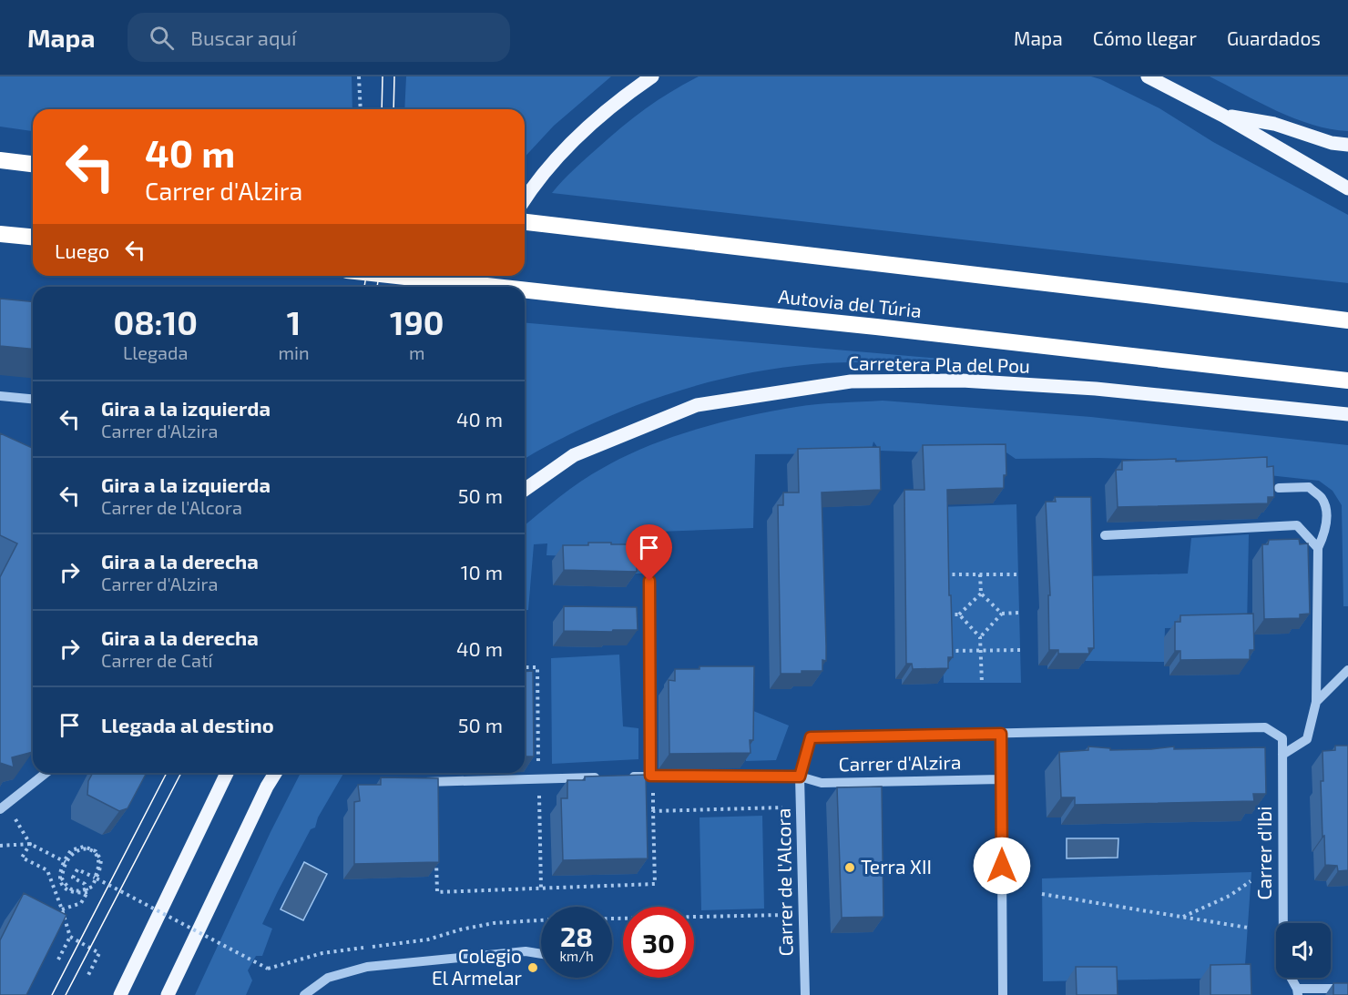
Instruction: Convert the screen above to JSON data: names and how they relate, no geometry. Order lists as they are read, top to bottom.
{
  "streets": {
    "highway": ["Autovia del Túria"],
    "main road": ["Carretera Pla del Pou"],
    "street": ["Carrer d'Alzira", "Carrer d'Ibi", "Carrer de l'Alcora"]
  },
  "crossings": [
    ["Carrer d'Alzira", "Carrer d'Ibi"],
    ["Carrer d'Alzira", "Carrer de l'Alcora"]
  ],
  "places": ["Terra XII", "Colegio El Armelar"],
  "page": {
    "header": "Mapa",
    "search": "Buscar aquí",
    "nav": ["Mapa", "Cómo llegar", "Guardados"],
    "turn": ["40 m", "Carrer d'Alzira"],
    "then": "Luego",
    "eta": [
      "08:10",
      "Llegada",
      "1",
      "min",
      "190",
      "m"
    ],
    "list": [
      {
        "name": "Gira a la izquierda",
        "note": "Carrer d'Alzira",
        "value": "40 m"
      },
      {
        "name": "Gira a la izquierda",
        "note": "Carrer de l'Alcora",
        "value": "50 m"
      },
      {
        "name": "Gira a la derecha",
        "note": "Carrer d'Alzira",
        "value": "10 m"
      },
      {
        "name": "Gira a la derecha",
        "note": "Carrer de Catí",
        "value": "40 m"
      },
      {
        "name": "Llegada al destino",
        "value": "50 m"
      }
    ],
    "speed": "28 km/h",
    "limit": "30"
  }
}
